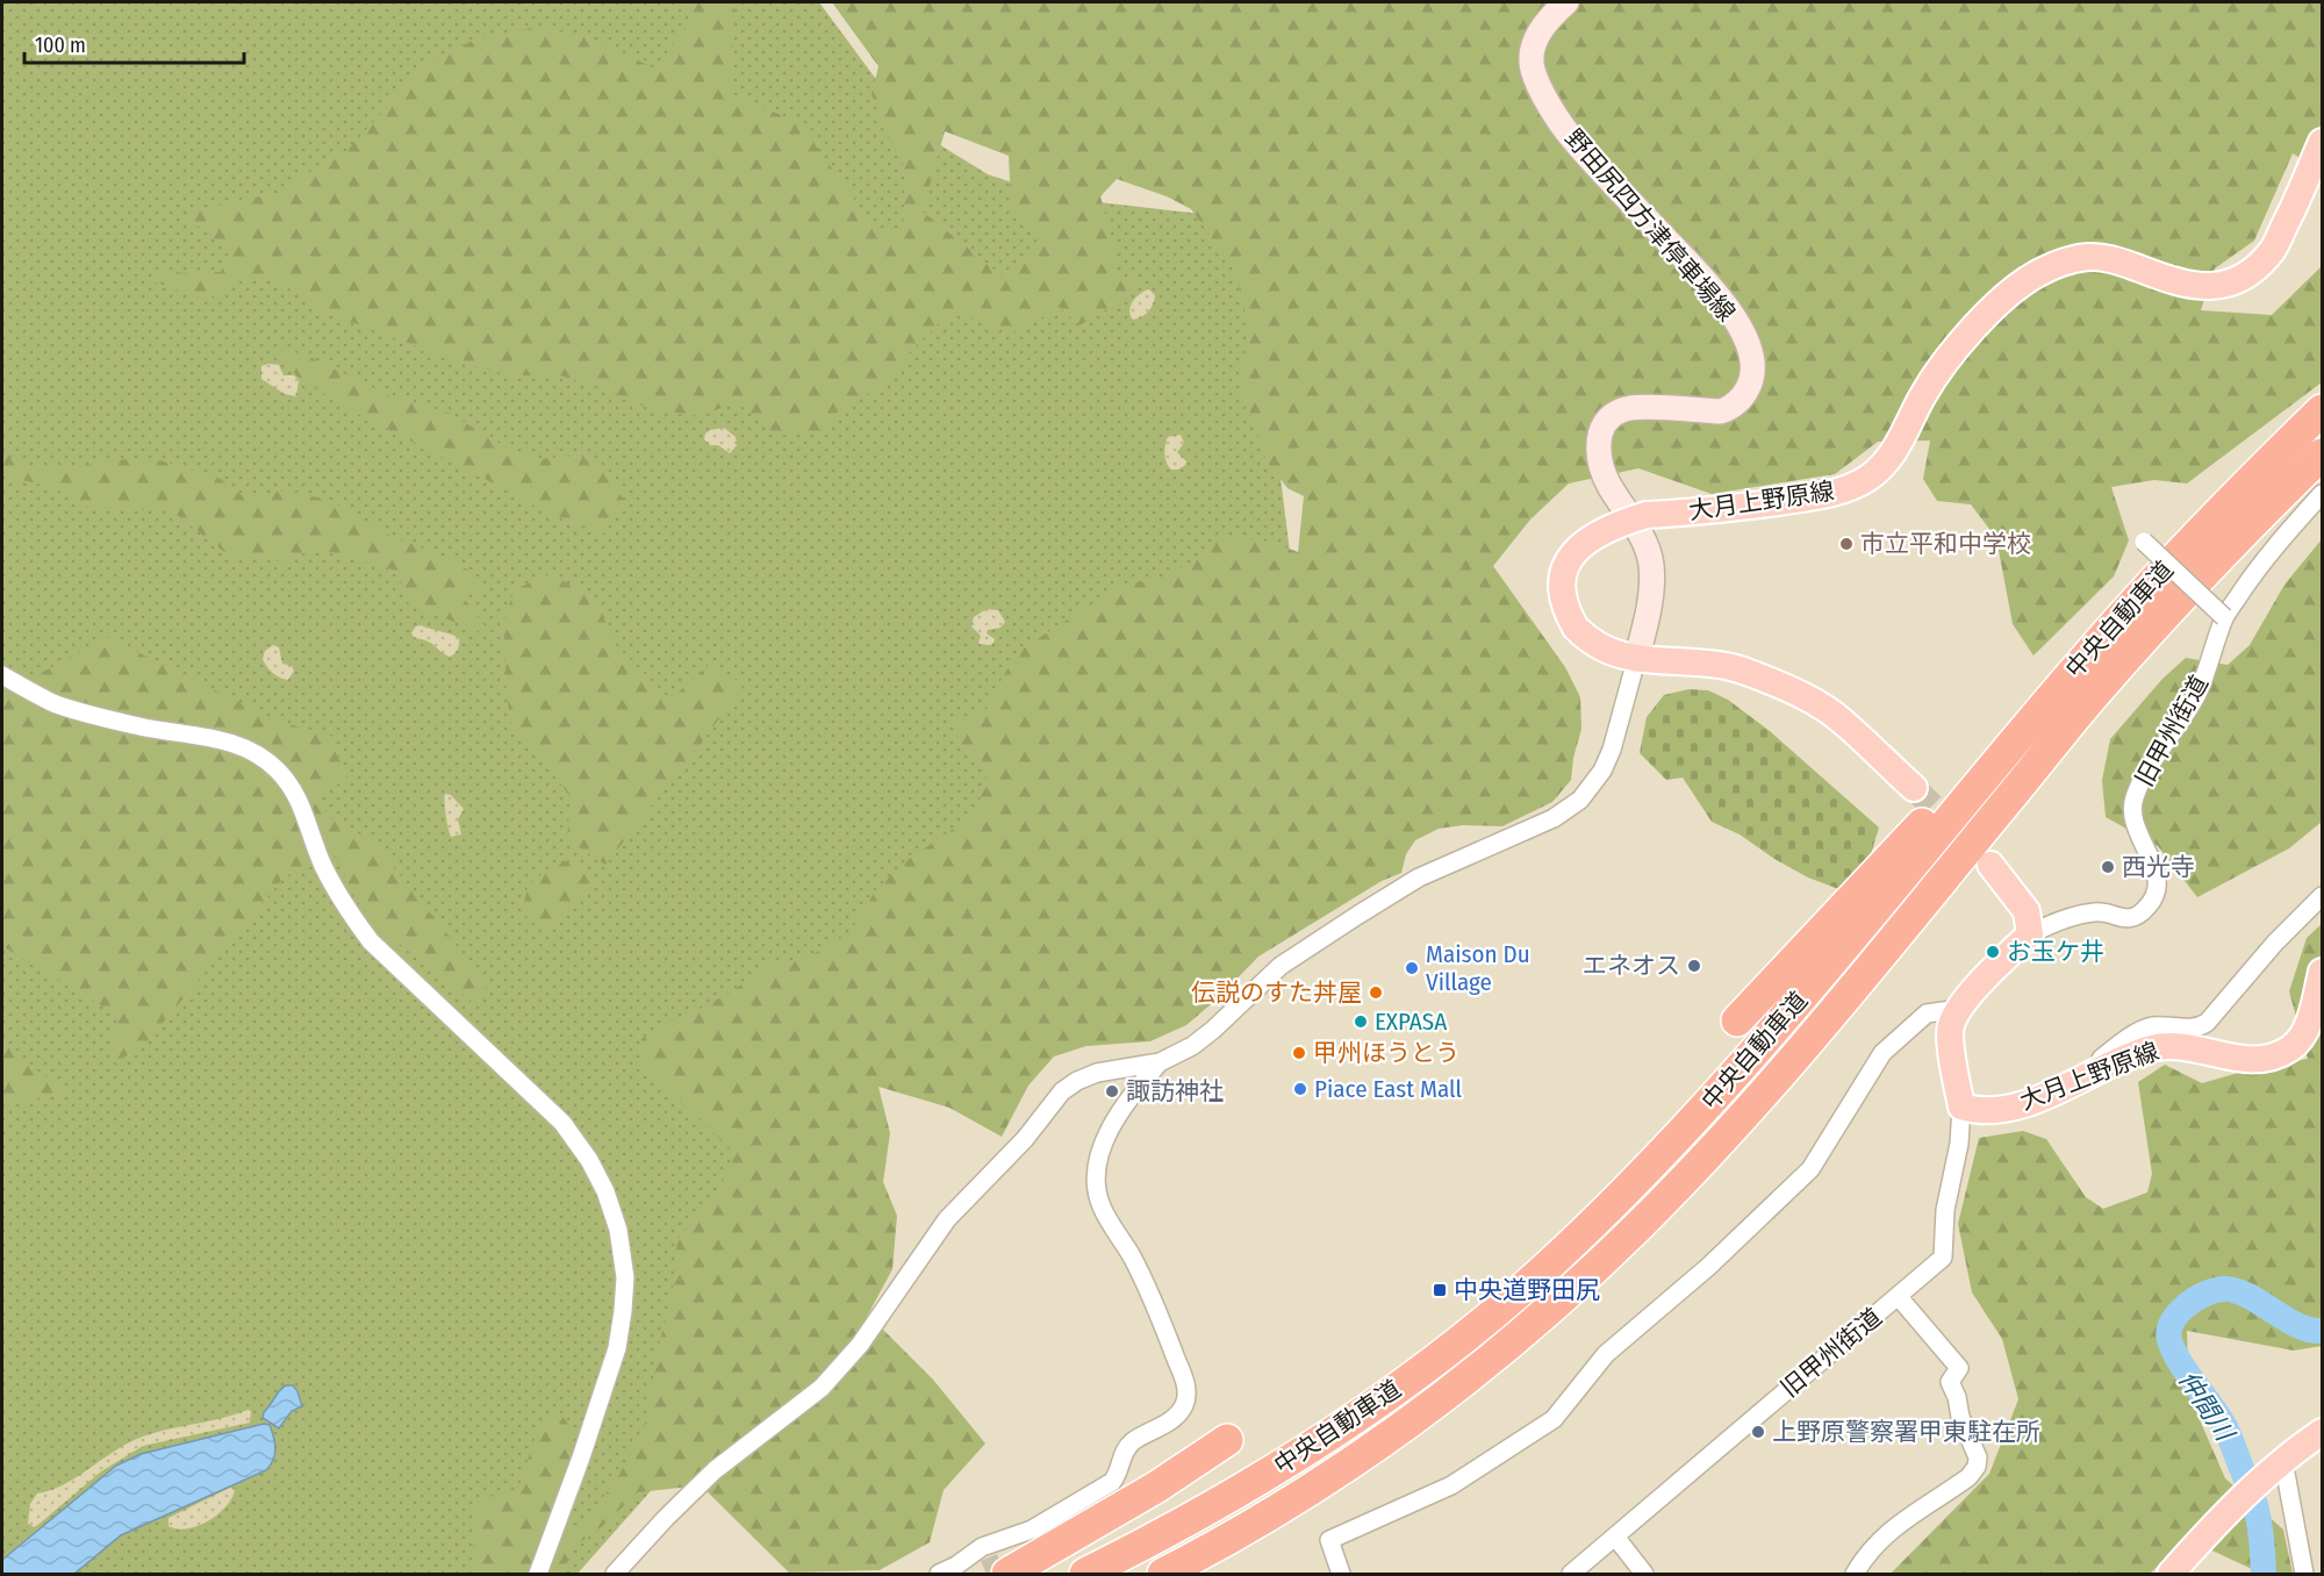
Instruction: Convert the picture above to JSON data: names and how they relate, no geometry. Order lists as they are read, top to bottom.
{
  "streets": {
    "highway": ["中央自動車道"],
    "main road": ["野田尻四方津停車場線", "大月上野原線"],
    "street": ["旧甲州街道"]
  },
  "crossings": [
    ["野田尻四方津停車場線", "大月上野原線"],
    ["大月上野原線", "旧甲州街道"]
  ],
  "water": ["仲間川"],
  "places": {
    "other": [
      "市立平和中学校",
      "西光寺",
      "お玉ケ井",
      "エネオス",
      "Maison Du Village",
      "伝説のすた丼屋",
      "EXPASA",
      "甲州ほうとう",
      "Piace East Mall",
      "諏訪神社",
      "上野原警察署甲東駐在所"
    ],
    "transit": ["中央道野田尻"]
  },
  "scale_bar": "100 m"
}
